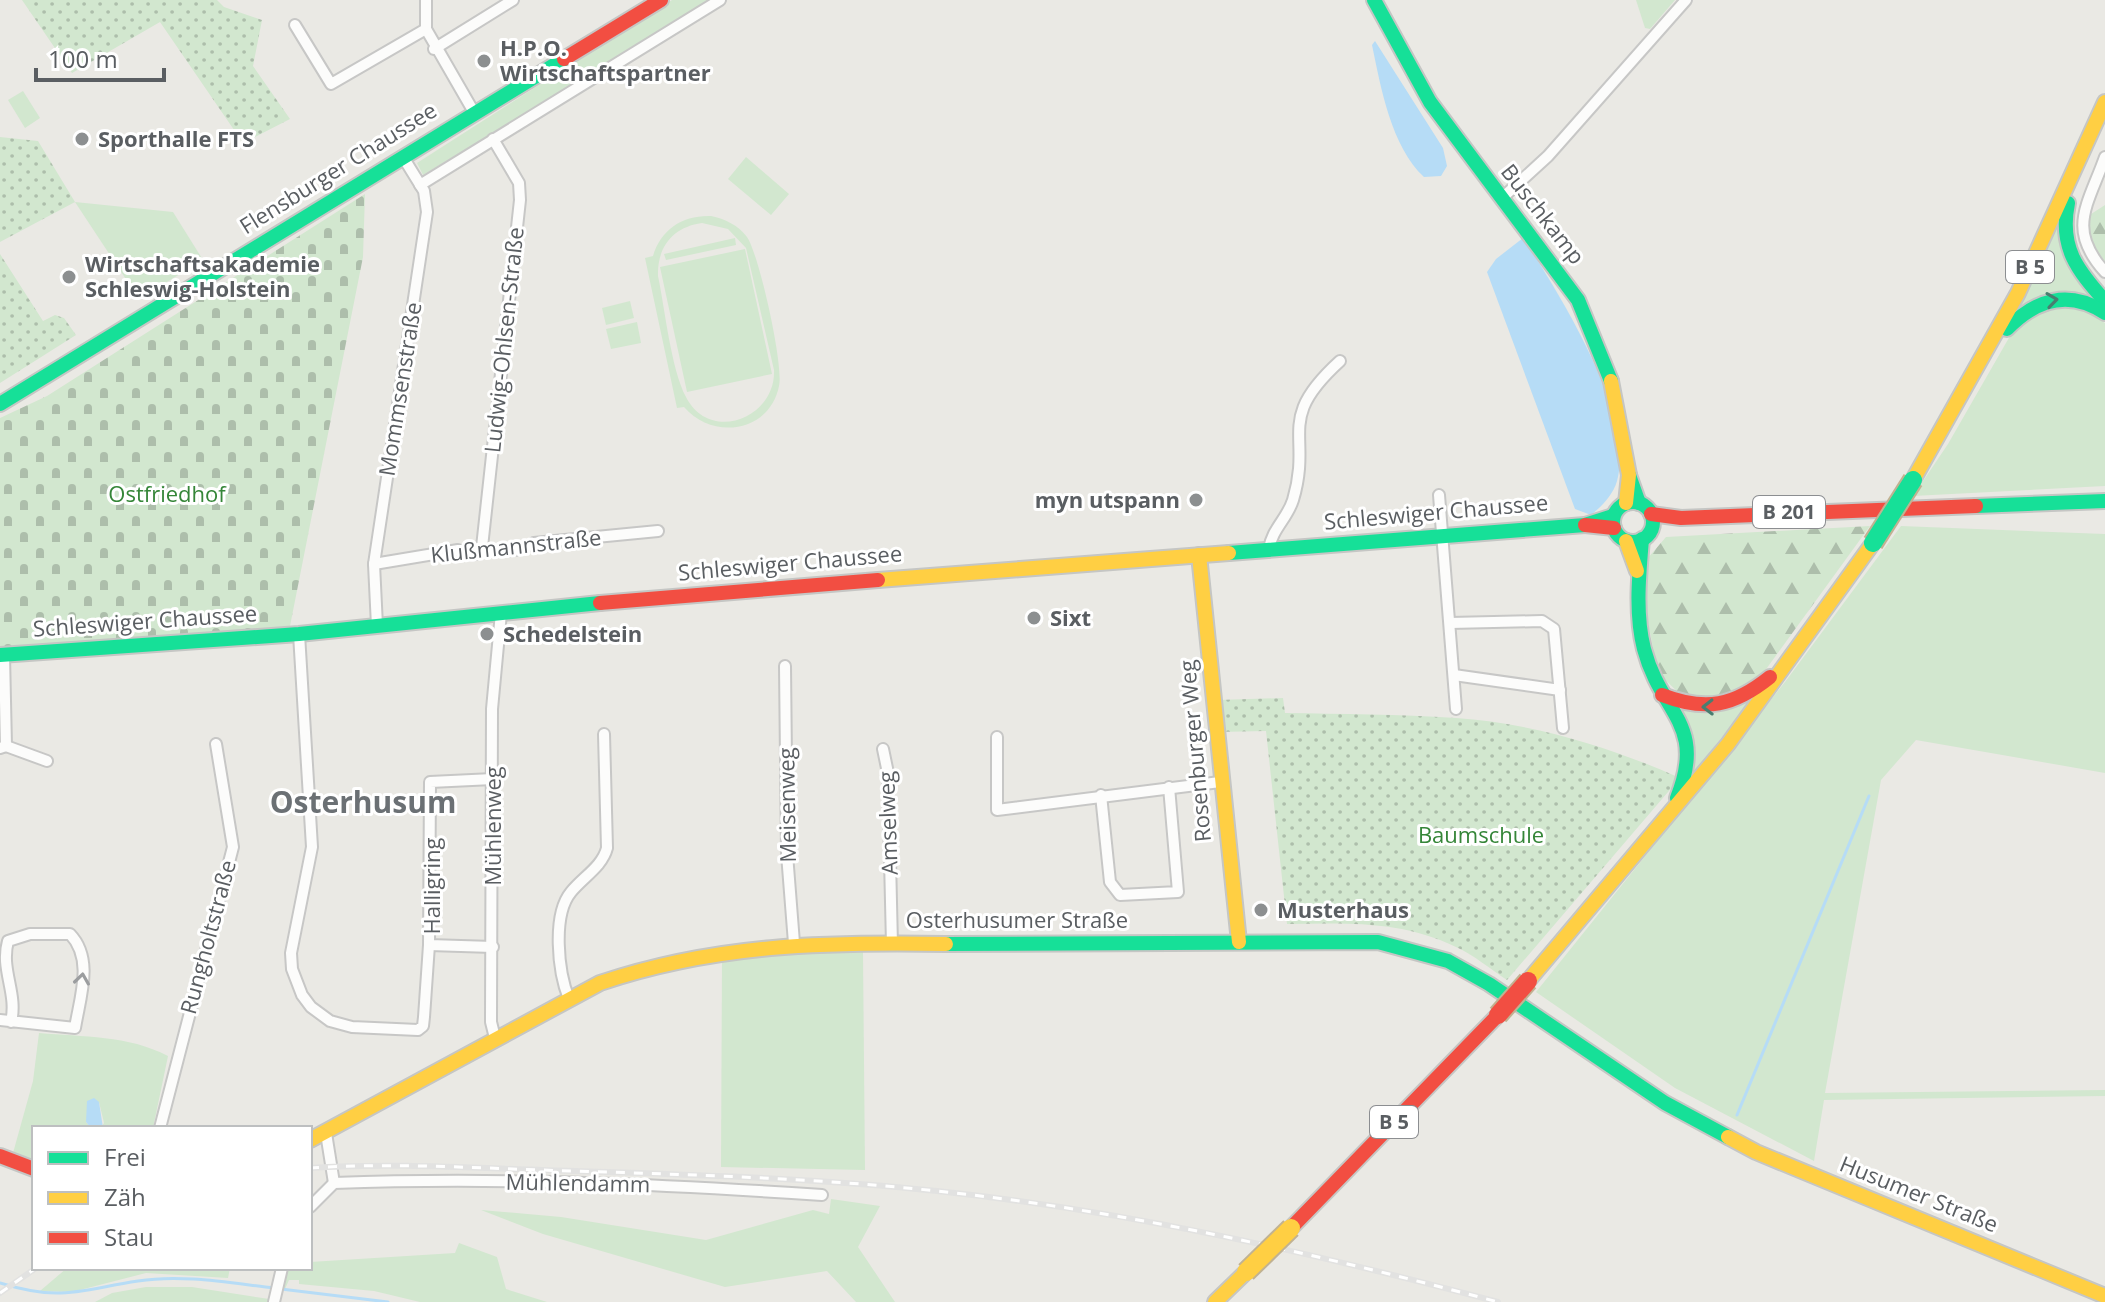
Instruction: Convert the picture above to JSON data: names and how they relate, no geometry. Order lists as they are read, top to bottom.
{
  "streets": {
    "main road": [
      "Flensburger Chaussee",
      "Buschkamp",
      "B 5",
      "Schleswiger Chaussee",
      "B 201",
      "Rosenburger Weg",
      "Osterhusumer Straße",
      "Husumer Straße"
    ],
    "street": [
      "Ludwig-Ohlsen-Straße",
      "Mommsenstraße",
      "Klußmannstraße",
      "Meisenweg",
      "Amselweg",
      "Mühlenweg",
      "Halligring",
      "Rungholtstraße",
      "Mühlendamm"
    ]
  },
  "crossings": [
    ["Flensburger Chaussee", "Mommsenstraße"],
    ["Buschkamp", "Schleswiger Chaussee"],
    ["Buschkamp", "B 201"],
    ["Ludwig-Ohlsen-Straße", "Klußmannstraße"],
    ["Mommsenstraße", "Schleswiger Chaussee"],
    ["Mommsenstraße", "Klußmannstraße"],
    ["Schleswiger Chaussee", "B 201"],
    ["Schleswiger Chaussee", "Rosenburger Weg"],
    ["Schleswiger Chaussee", "Mühlenweg"],
    ["Rosenburger Weg", "Osterhusumer Straße"],
    ["Meisenweg", "Osterhusumer Straße"],
    ["Amselweg", "Osterhusumer Straße"],
    ["Mühlenweg", "Halligring"],
    ["Mühlenweg", "Osterhusumer Straße"],
    ["Osterhusumer Straße", "Husumer Straße"]
  ],
  "districts": ["Osterhusum"],
  "parks": ["Ostfriedhof", "Baumschule"],
  "places": [
    "H.P.O. Wirtschaftspartner",
    "Sporthalle FTS",
    "Wirtschaftsakademie Schleswig-Holstein",
    "myn utspann",
    "Sixt",
    "Schedelstein",
    "Musterhaus"
  ],
  "legend": ["Frei", "Zäh", "Stau"],
  "scale_bar": "100 m"
}
